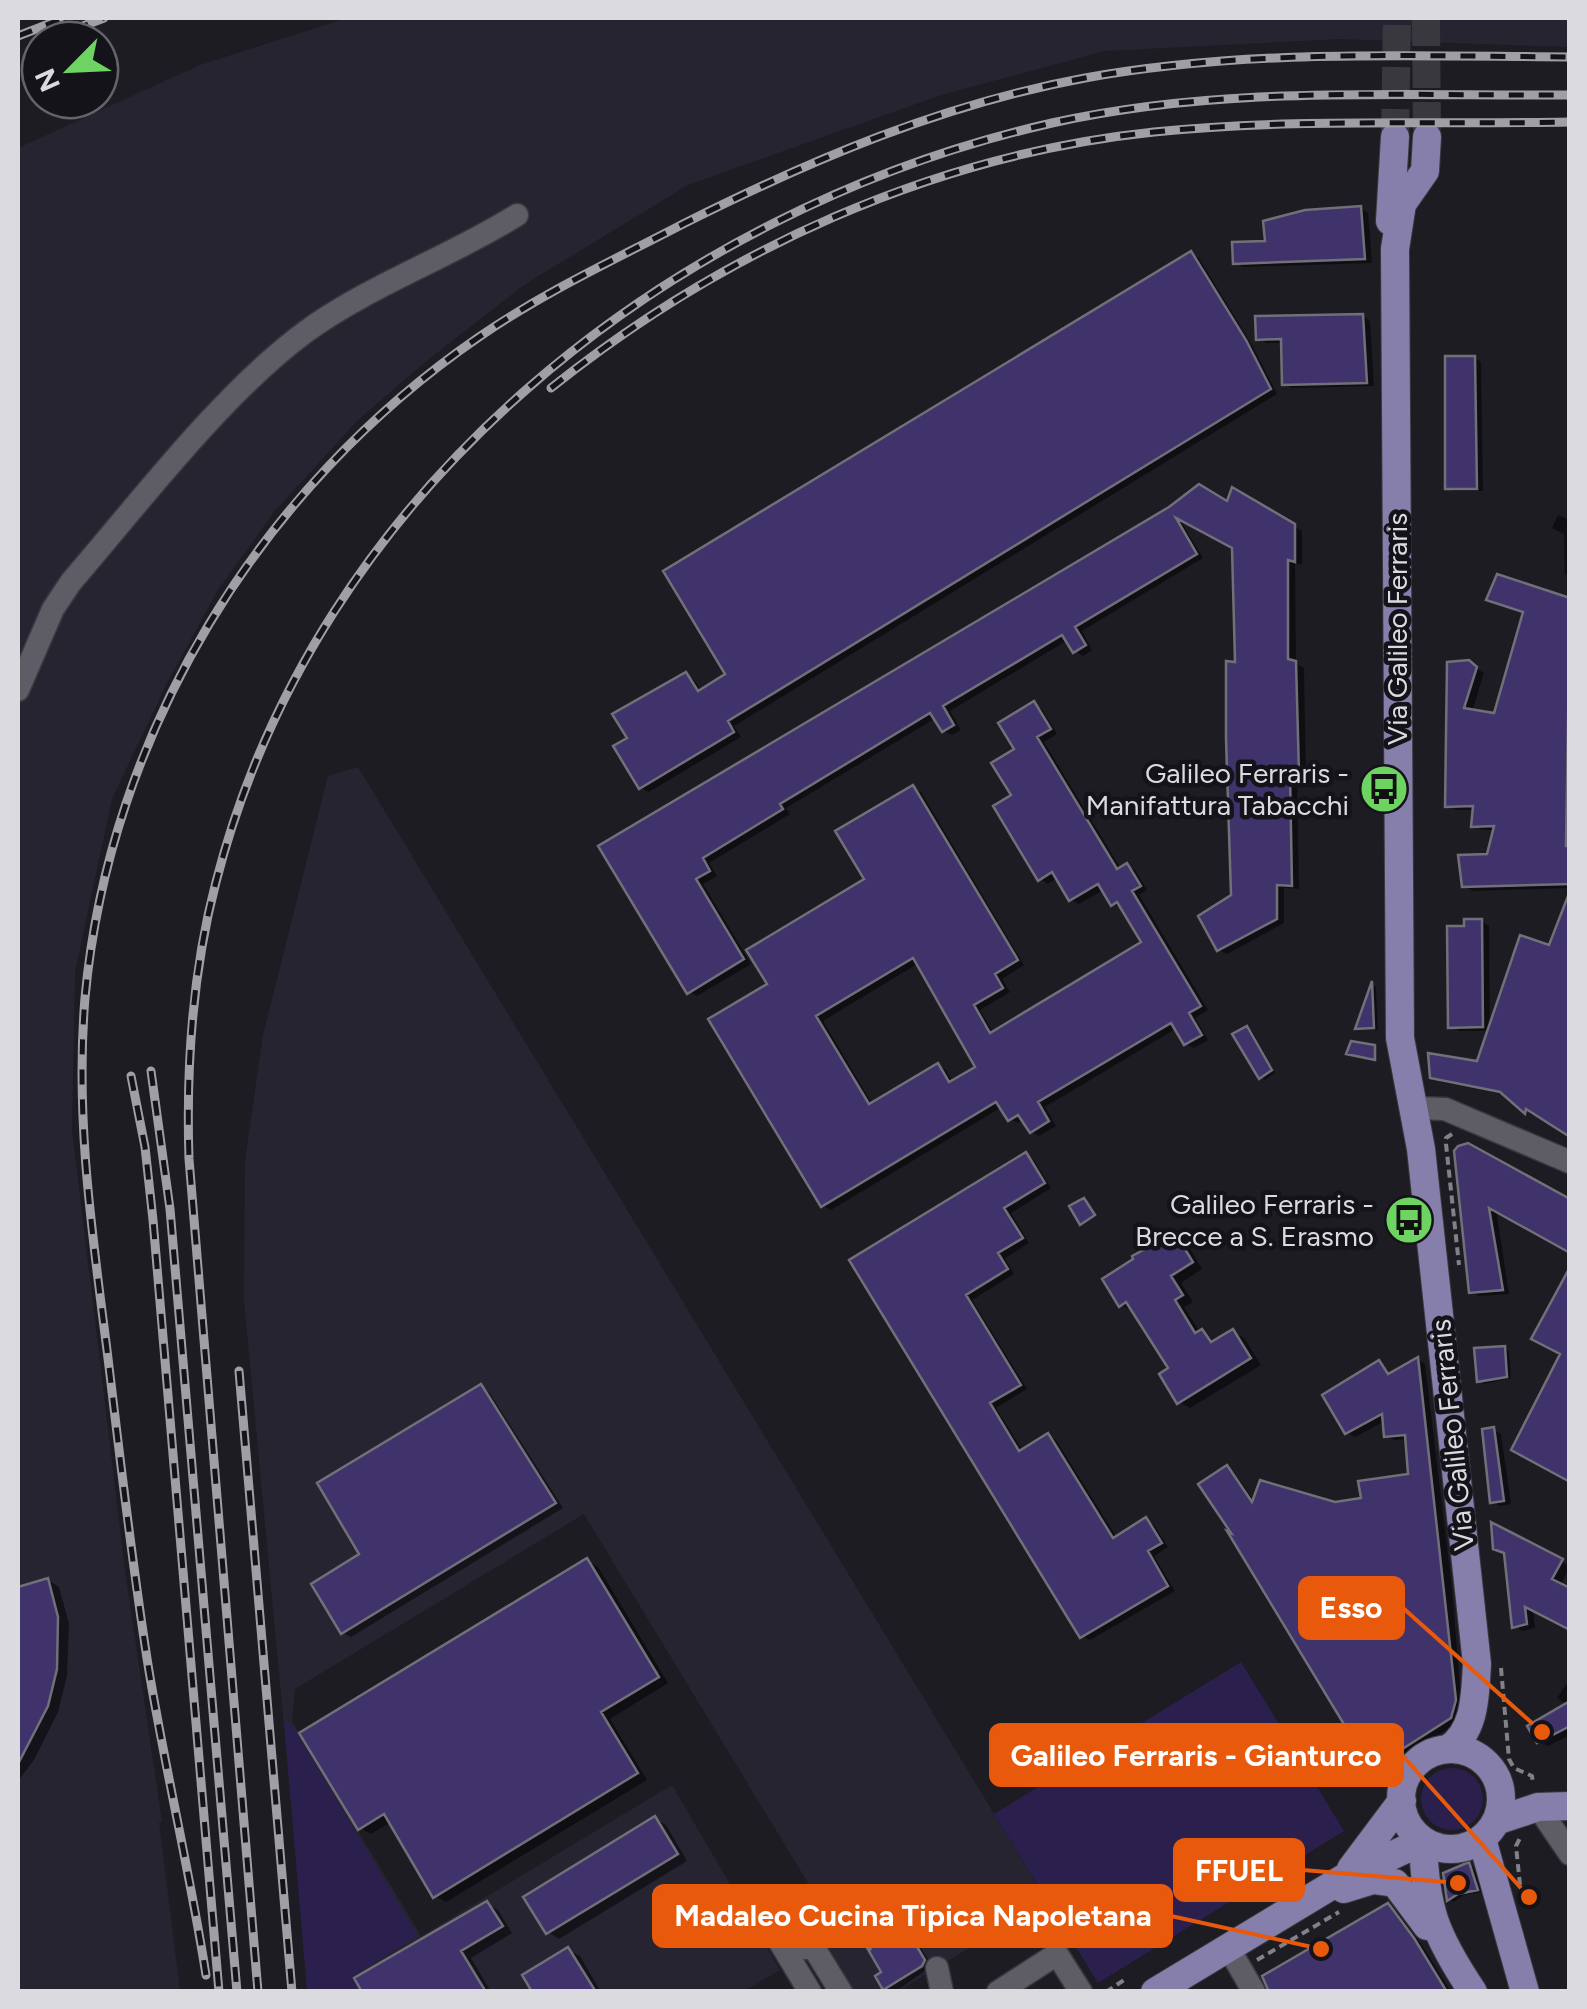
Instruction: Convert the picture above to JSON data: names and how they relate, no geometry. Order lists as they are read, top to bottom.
{
  "streets": {
    "main road": ["Via Galileo Ferraris"]
  },
  "places": {
    "bus stop": ["Galileo Ferraris - Manifattura Tabacchi", "Galileo Ferraris - Brecce a S. Erasmo"],
    "other": [
      "Esso",
      "FFUEL",
      "Galileo Ferraris - Gianturco",
      "Madaleo Cucina Tipica Napoletana"
    ]
  },
  "north": "bottom left"
}
